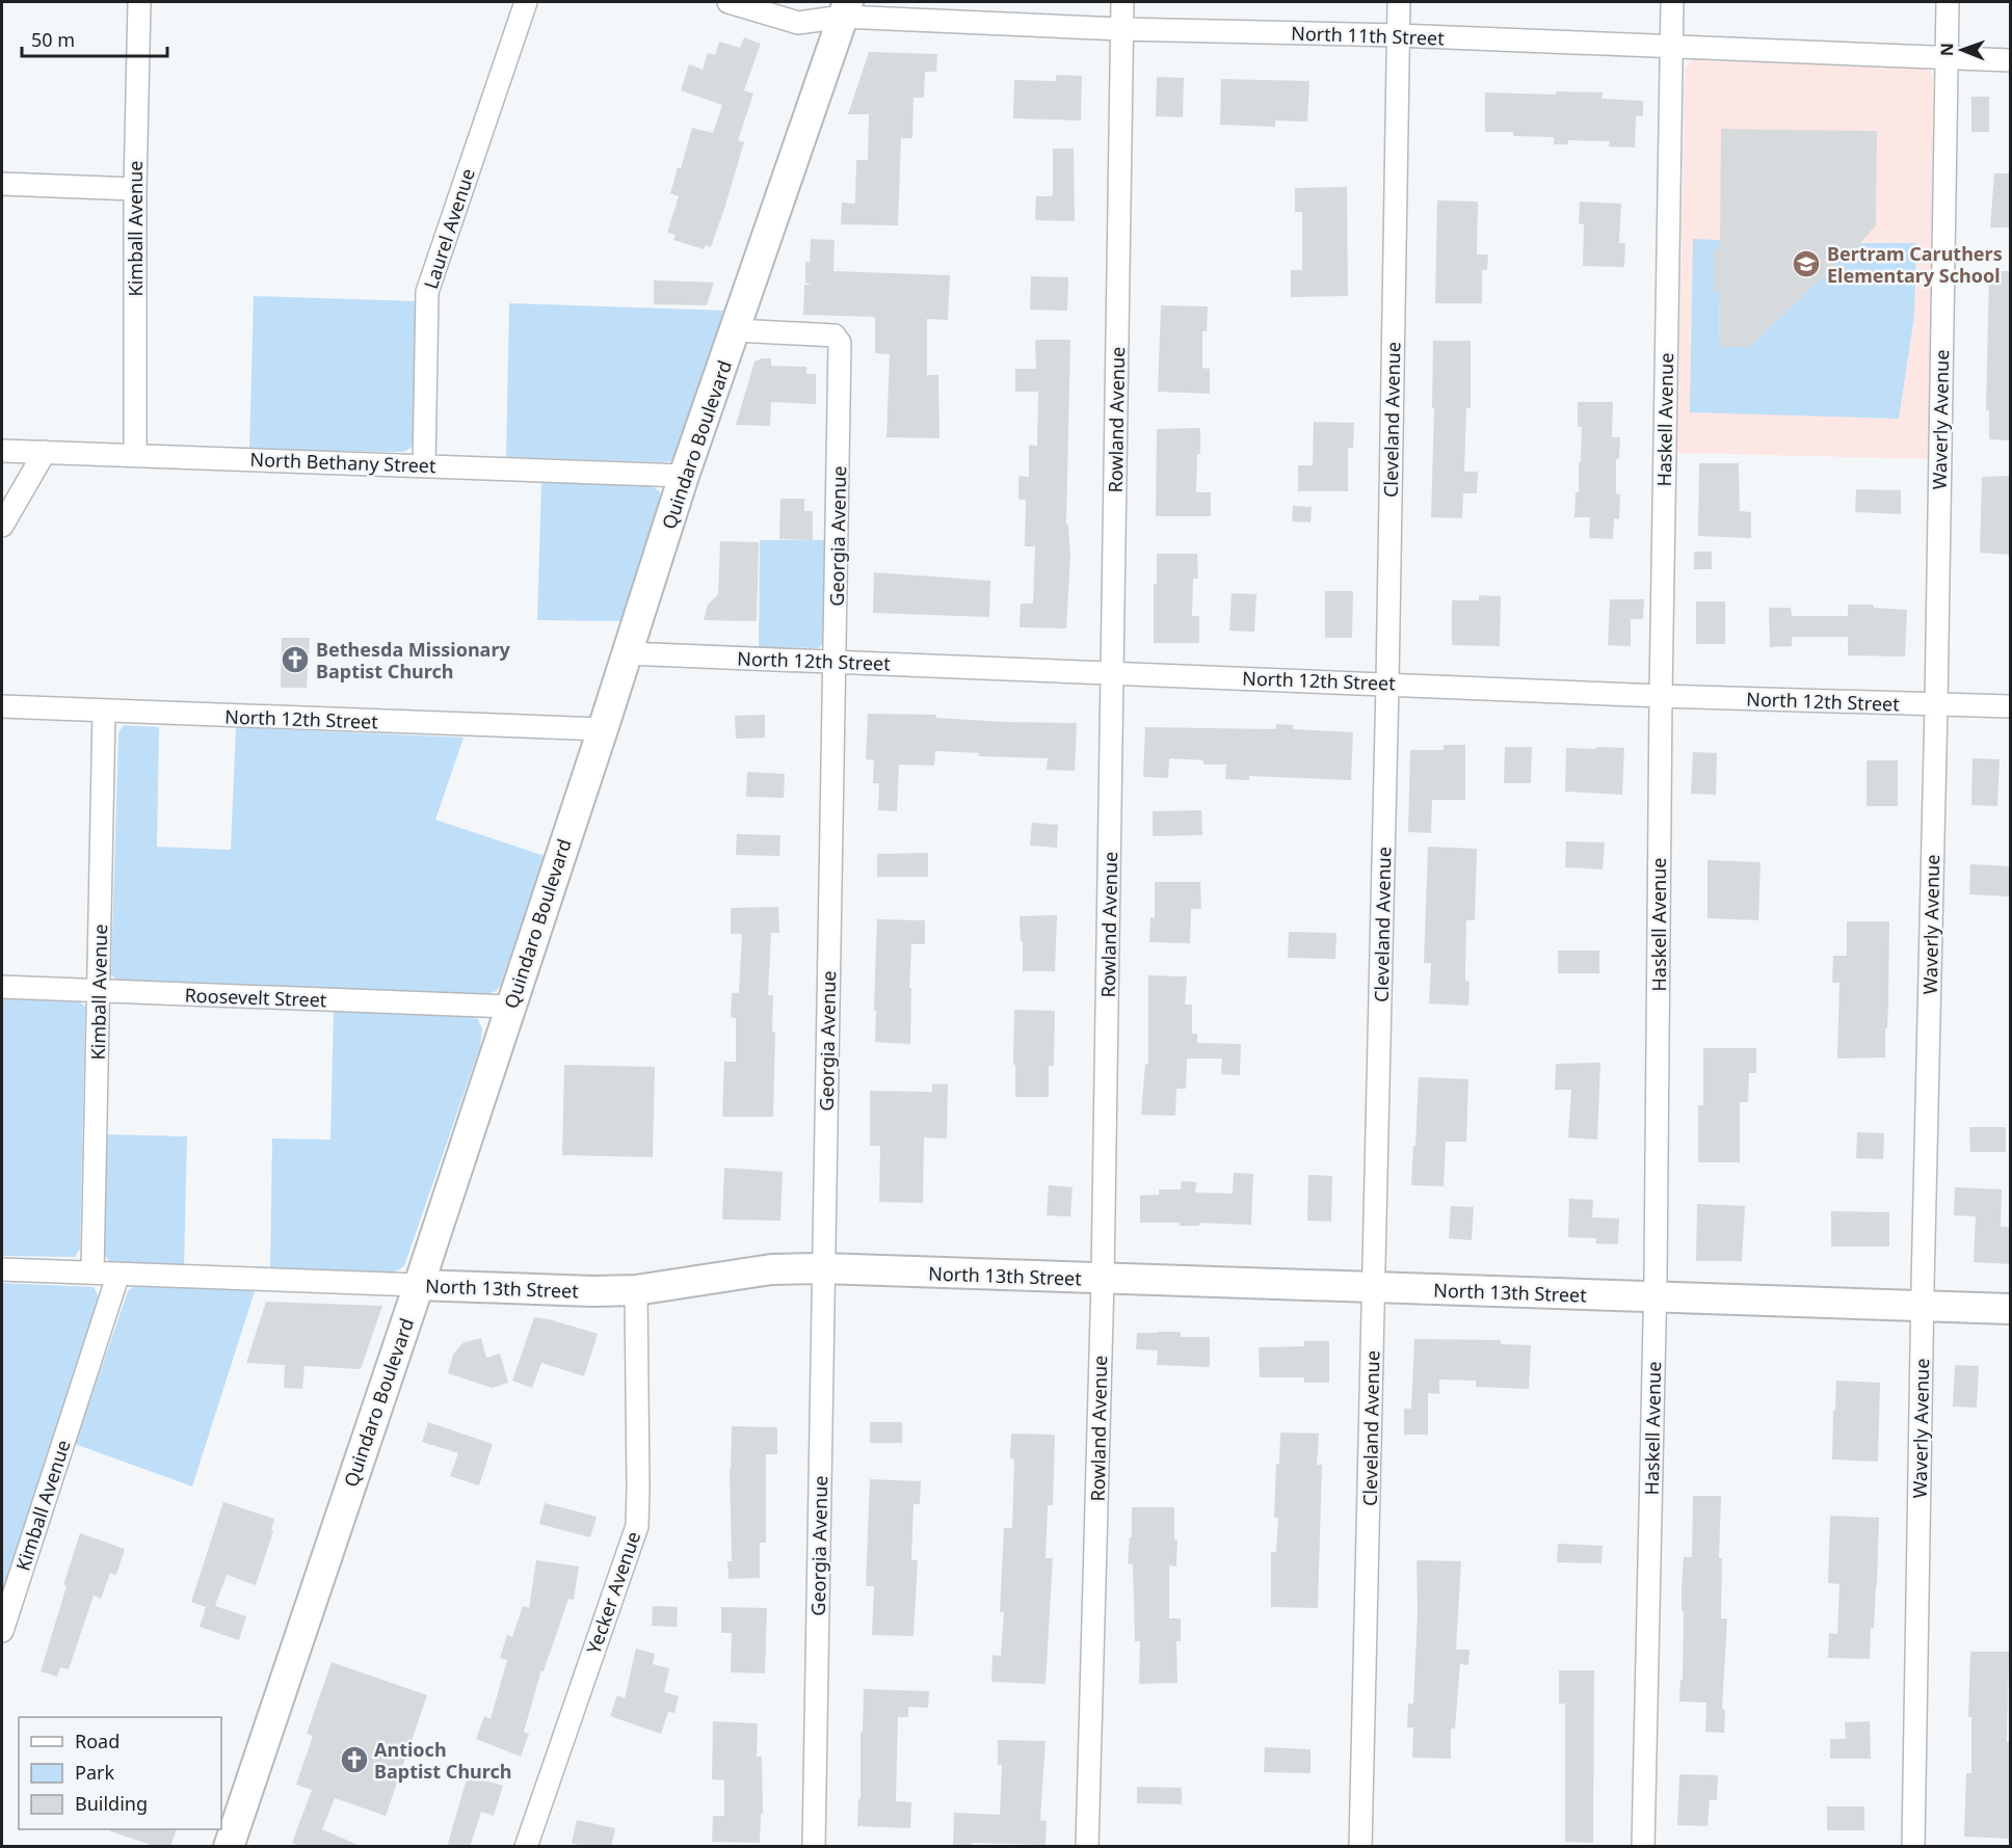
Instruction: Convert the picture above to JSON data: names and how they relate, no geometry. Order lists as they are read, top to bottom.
{
  "streets": {
    "main road": ["Quindaro Boulevard", "North 13th Street"],
    "street": [
      "North 11th Street",
      "Kimball Avenue",
      "Laurel Avenue",
      "Rowland Avenue",
      "Cleveland Avenue",
      "Haskell Avenue",
      "Waverly Avenue",
      "North Bethany Street",
      "Georgia Avenue",
      "North 12th Street",
      "Roosevelt Street",
      "Yecker Avenue"
    ]
  },
  "crossings": [
    ["North 11th Street", "Rowland Avenue"],
    ["North 11th Street", "Cleveland Avenue"],
    ["North 11th Street", "Haskell Avenue"],
    ["North 11th Street", "Waverly Avenue"],
    ["North 11th Street", "Quindaro Boulevard"],
    ["Kimball Avenue", "North Bethany Street"],
    ["Kimball Avenue", "North 12th Street"],
    ["Kimball Avenue", "Roosevelt Street"],
    ["Kimball Avenue", "North 13th Street"],
    ["Laurel Avenue", "North Bethany Street"],
    ["Rowland Avenue", "North 12th Street"],
    ["Rowland Avenue", "North 13th Street"],
    ["Cleveland Avenue", "North 12th Street"],
    ["Cleveland Avenue", "North 13th Street"],
    ["Haskell Avenue", "North 12th Street"],
    ["Haskell Avenue", "North 13th Street"],
    ["Waverly Avenue", "North 12th Street"],
    ["Waverly Avenue", "North 13th Street"],
    ["Quindaro Boulevard", "North Bethany Street"],
    ["Quindaro Boulevard", "Georgia Avenue"],
    ["Quindaro Boulevard", "North 12th Street"],
    ["Quindaro Boulevard", "Roosevelt Street"],
    ["Quindaro Boulevard", "North 13th Street"],
    ["Georgia Avenue", "North 12th Street"],
    ["Georgia Avenue", "North 13th Street"],
    ["North 13th Street", "Yecker Avenue"]
  ],
  "places": {
    "school or university": ["Bertram Caruthers Elementary School"],
    "church": ["Bethesda Missionary Baptist Church", "Antioch Baptist Church"]
  },
  "legend": ["Road", "Park", "Building"],
  "scale_bar": "50 m",
  "north": "left"
}
